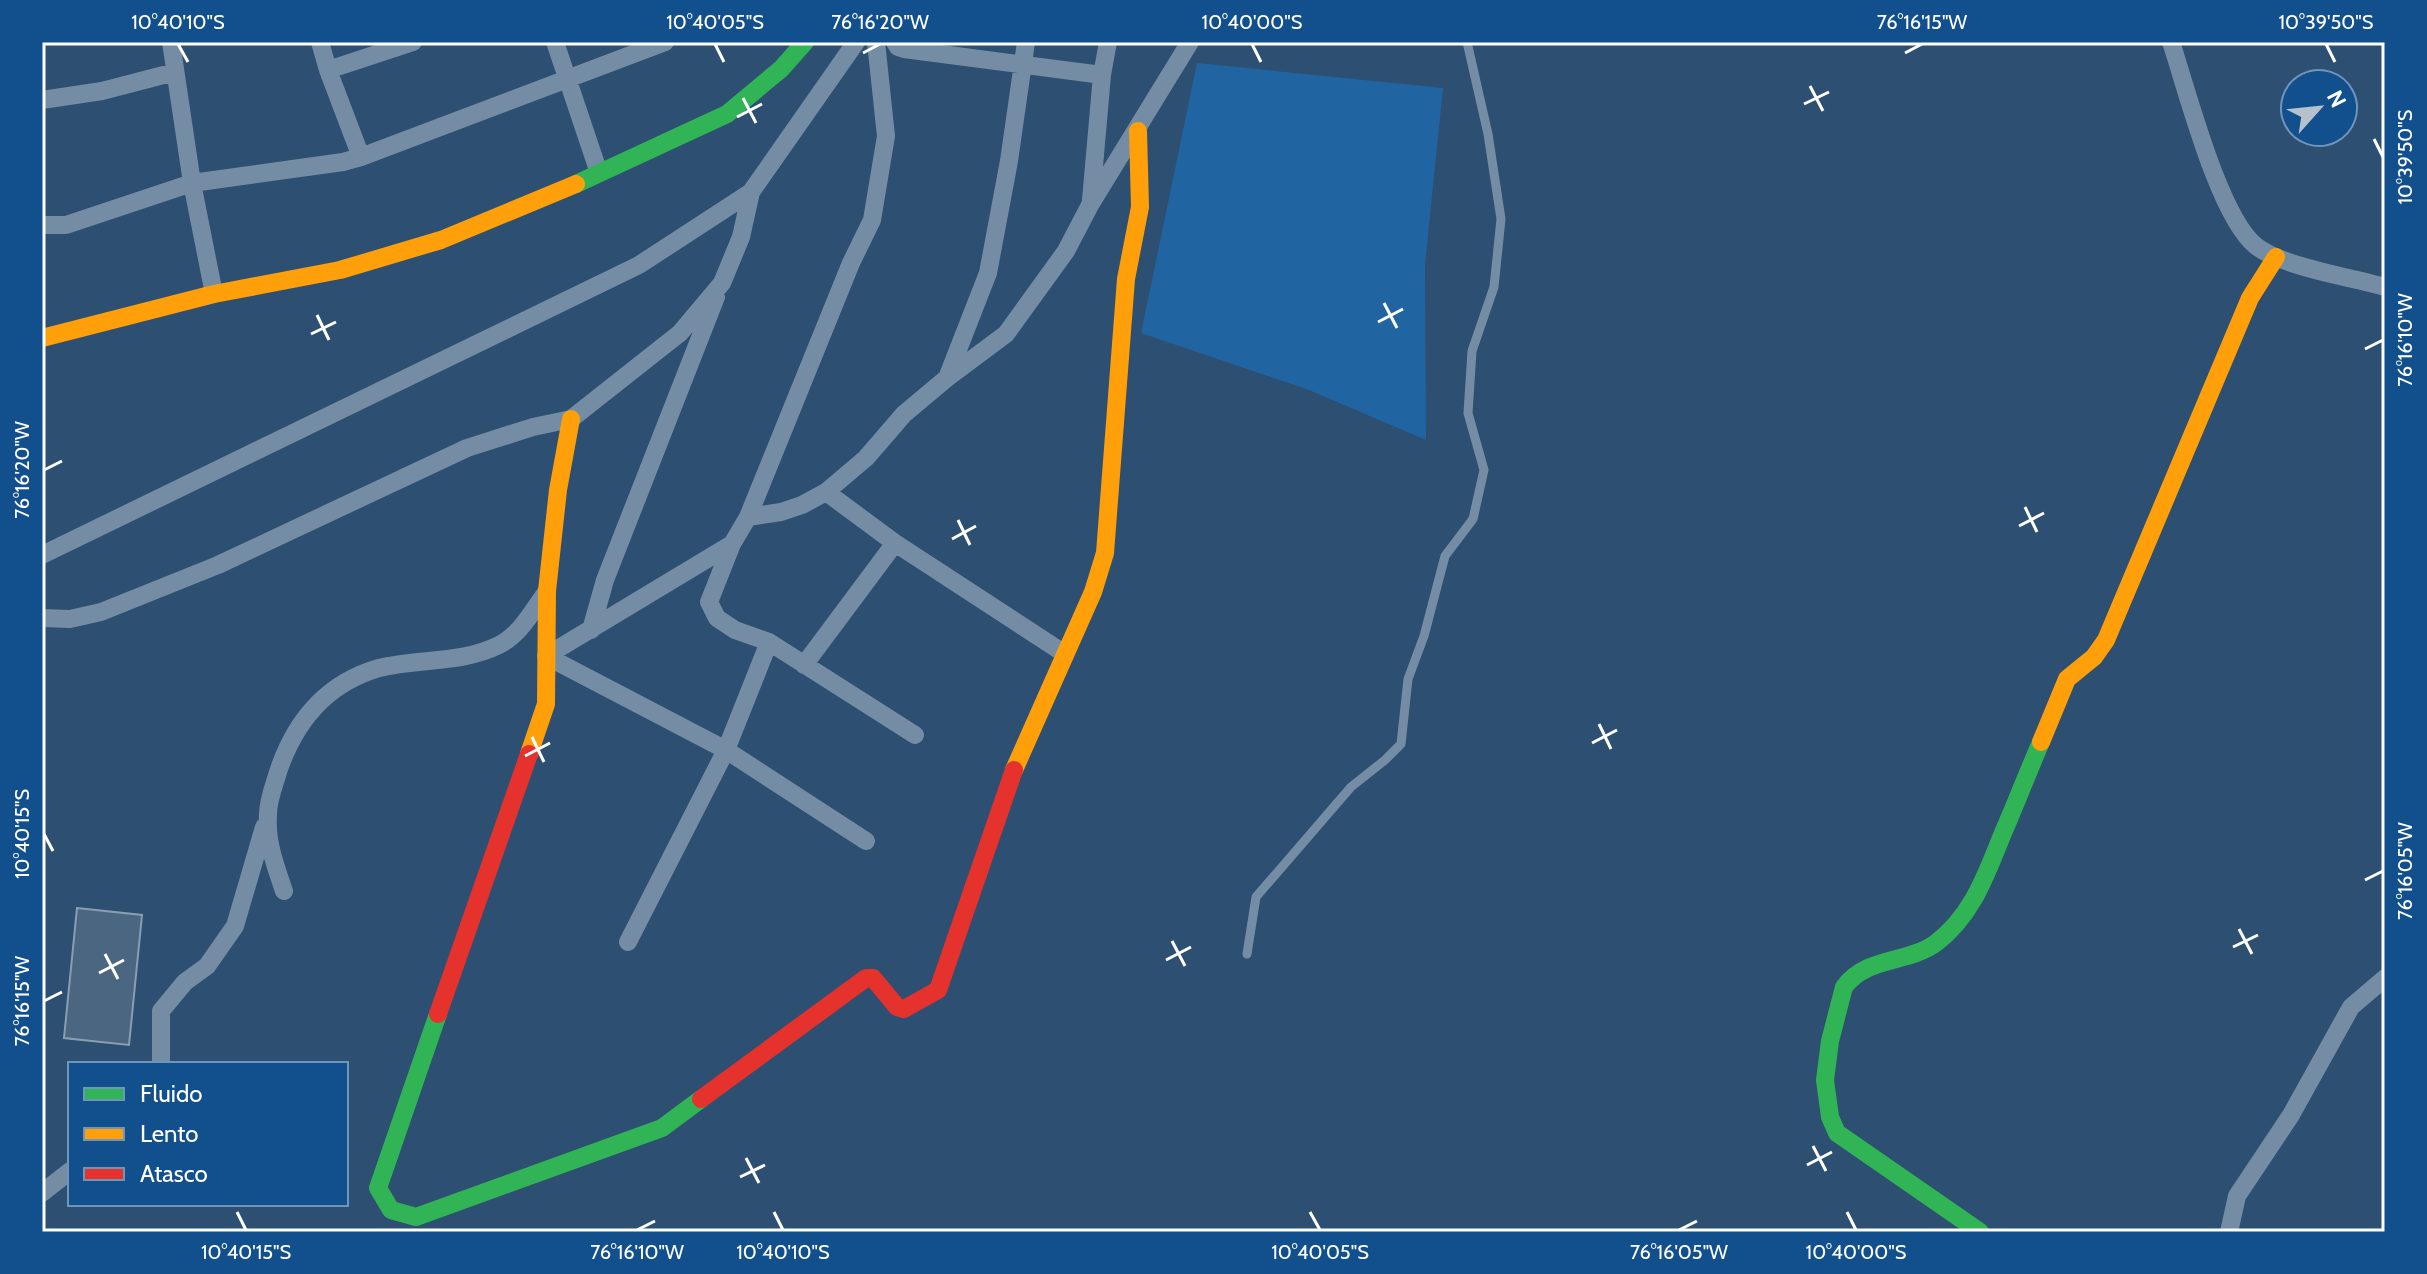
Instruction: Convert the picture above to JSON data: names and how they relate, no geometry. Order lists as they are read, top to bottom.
{
  "legend": ["Fluido", "Lento", "Atasco"],
  "north": "top right",
  "coordinates": [
    "10°40'10\"S",
    "10°40'05\"S",
    "76°16'20\"W",
    "10°40'00\"S",
    "76°16'15\"W",
    "10°39'50\"S",
    "76°16'10\"W",
    "10°40'15\"S",
    "76°16'05\"W"
  ]
}
